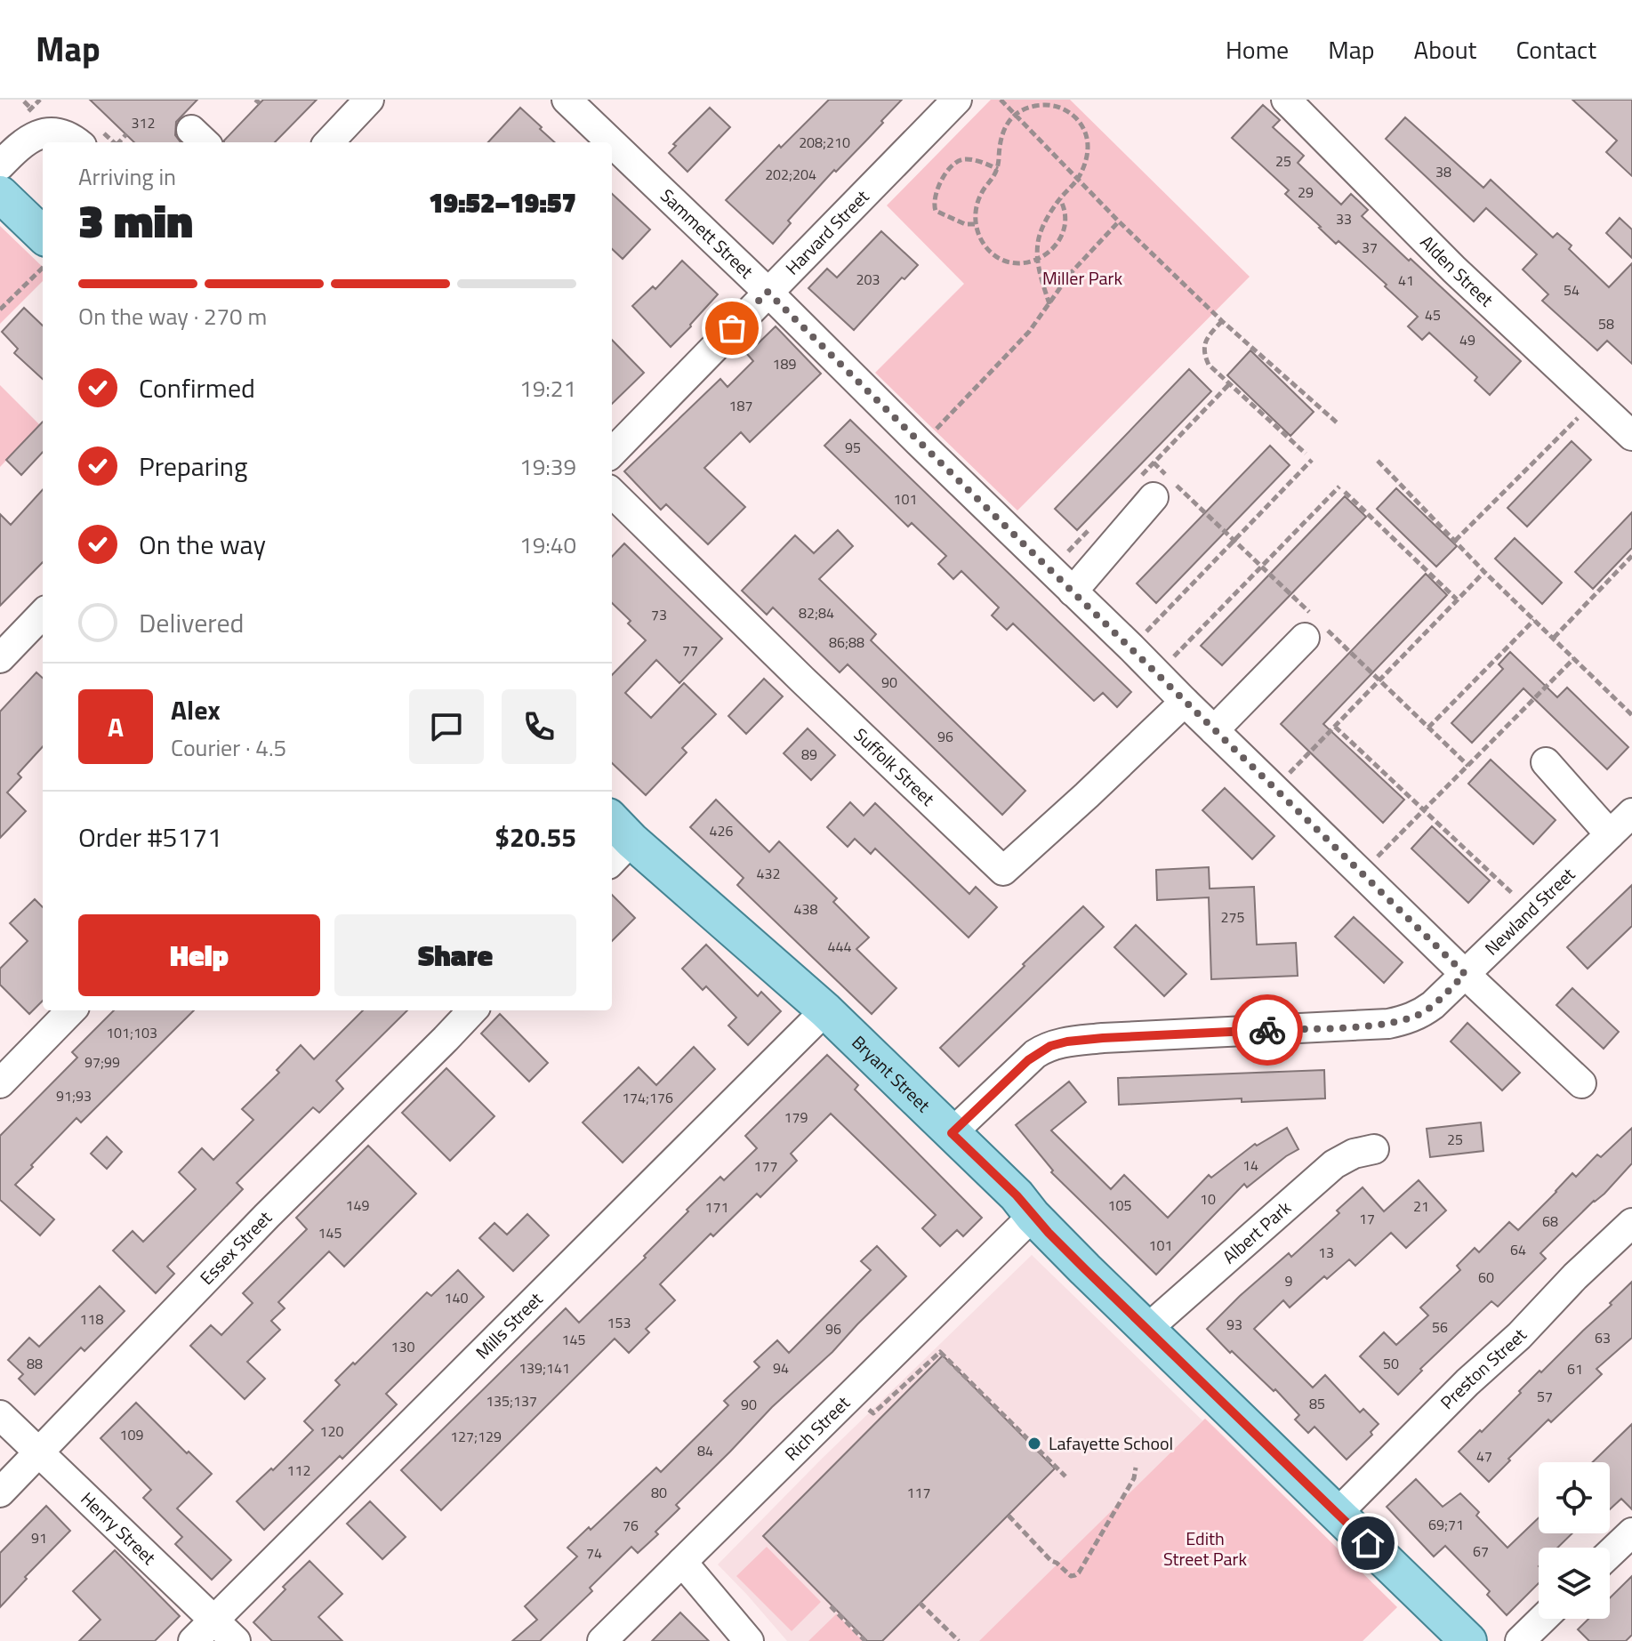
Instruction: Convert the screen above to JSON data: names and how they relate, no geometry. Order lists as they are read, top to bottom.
{
  "streets": {
    "main road": ["Bryant Street"],
    "street": [
      "Harvard Street",
      "Sammett Street",
      "Alden Street",
      "Suffolk Street",
      "Newland Street",
      "Albert Park",
      "Essex Street",
      "Mills Street",
      "Preston Street",
      "Rich Street",
      "Henry Street"
    ]
  },
  "crossings": [
    ["Harvard Street", "Sammett Street"],
    ["Sammett Street", "Suffolk Street"],
    ["Sammett Street", "Newland Street"],
    ["Newland Street", "Bryant Street"],
    ["Bryant Street", "Albert Park"],
    ["Bryant Street", "Mills Street"],
    ["Bryant Street", "Preston Street"],
    ["Bryant Street", "Rich Street"],
    ["Essex Street", "Henry Street"],
    ["Mills Street", "Henry Street"]
  ],
  "parks": ["Miller Park", "Edith Street Park"],
  "places": ["Lafayette School"],
  "house_numbers": [
    "312",
    "208;210",
    "25",
    "38",
    "202;204",
    "29",
    "33",
    "37",
    "203",
    "41",
    "54",
    "45",
    "58",
    "49",
    "189",
    "187",
    "95",
    "101",
    "82;84",
    "73",
    "86;88",
    "77",
    "90",
    "96",
    "89",
    "426",
    "432",
    "438",
    "275",
    "444",
    "101;103",
    "97;99",
    "91;93",
    "174;176",
    "179",
    "25",
    "14",
    "177",
    "10",
    "149",
    "105",
    "21",
    "171",
    "17",
    "68",
    "145",
    "101",
    "64",
    "13",
    "60",
    "9",
    "140",
    "118",
    "153",
    "93",
    "56",
    "96",
    "63",
    "145",
    "130",
    "88",
    "50",
    "139;141",
    "94",
    "61",
    "57",
    "135;137",
    "85",
    "90",
    "120",
    "109",
    "127;129",
    "84",
    "47",
    "112",
    "80",
    "117",
    "69;71",
    "76",
    "91",
    "67",
    "74"
  ],
  "page": {
    "header": "Map",
    "nav": [
      "Home",
      "Map",
      "About",
      "Contact"
    ],
    "heading": ["3 min", "Arriving in", "19:52–19:57"],
    "panel": [
      "Alex",
      "Courier · 4.5",
      "Order #5171",
      "$20.55"
    ],
    "bar": "On the way · 270 m",
    "list": [
      ["Confirmed", "19:21"],
      ["Preparing", "19:39"],
      ["On the way", "19:40"],
      "Delivered"
    ],
    "round": "A",
    "buttons": ["Help", "Share"]
  }
}
